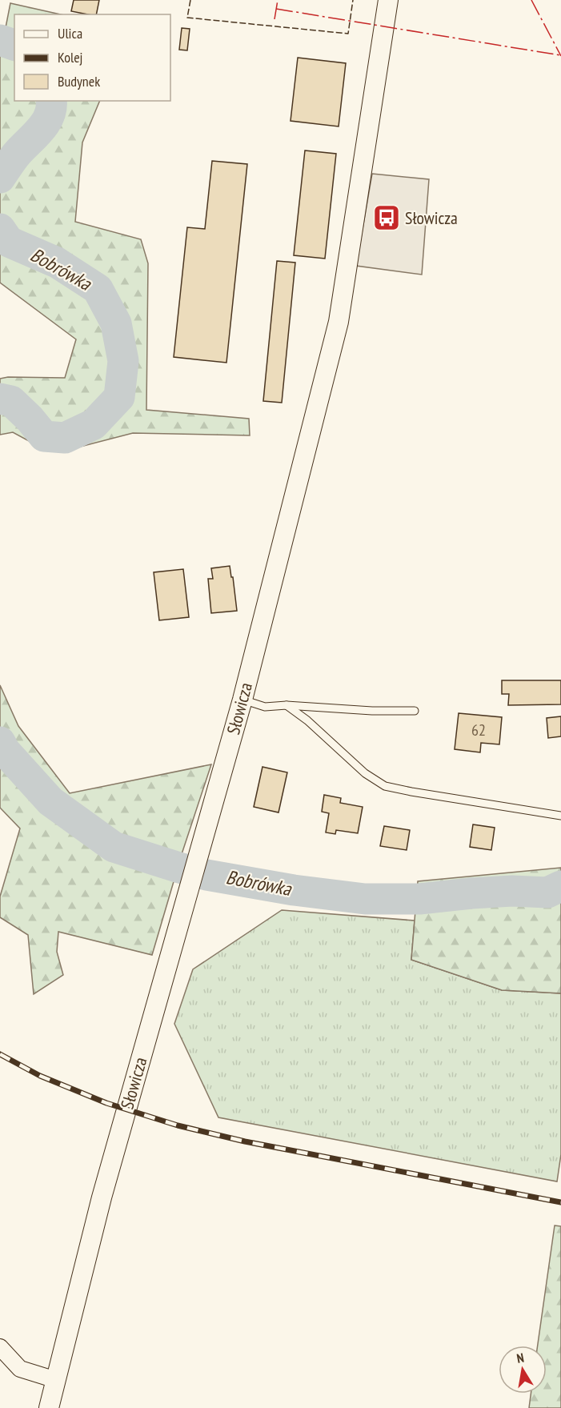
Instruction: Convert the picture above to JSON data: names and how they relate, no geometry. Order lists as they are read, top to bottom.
{
  "streets": {
    "street": ["Słowicza"]
  },
  "water": ["Bobrówka"],
  "places": {
    "bus stop": ["Słowicza"]
  },
  "house_numbers": ["62"],
  "legend": ["Ulica", "Kolej", "Budynek"],
  "north": "top"
}
